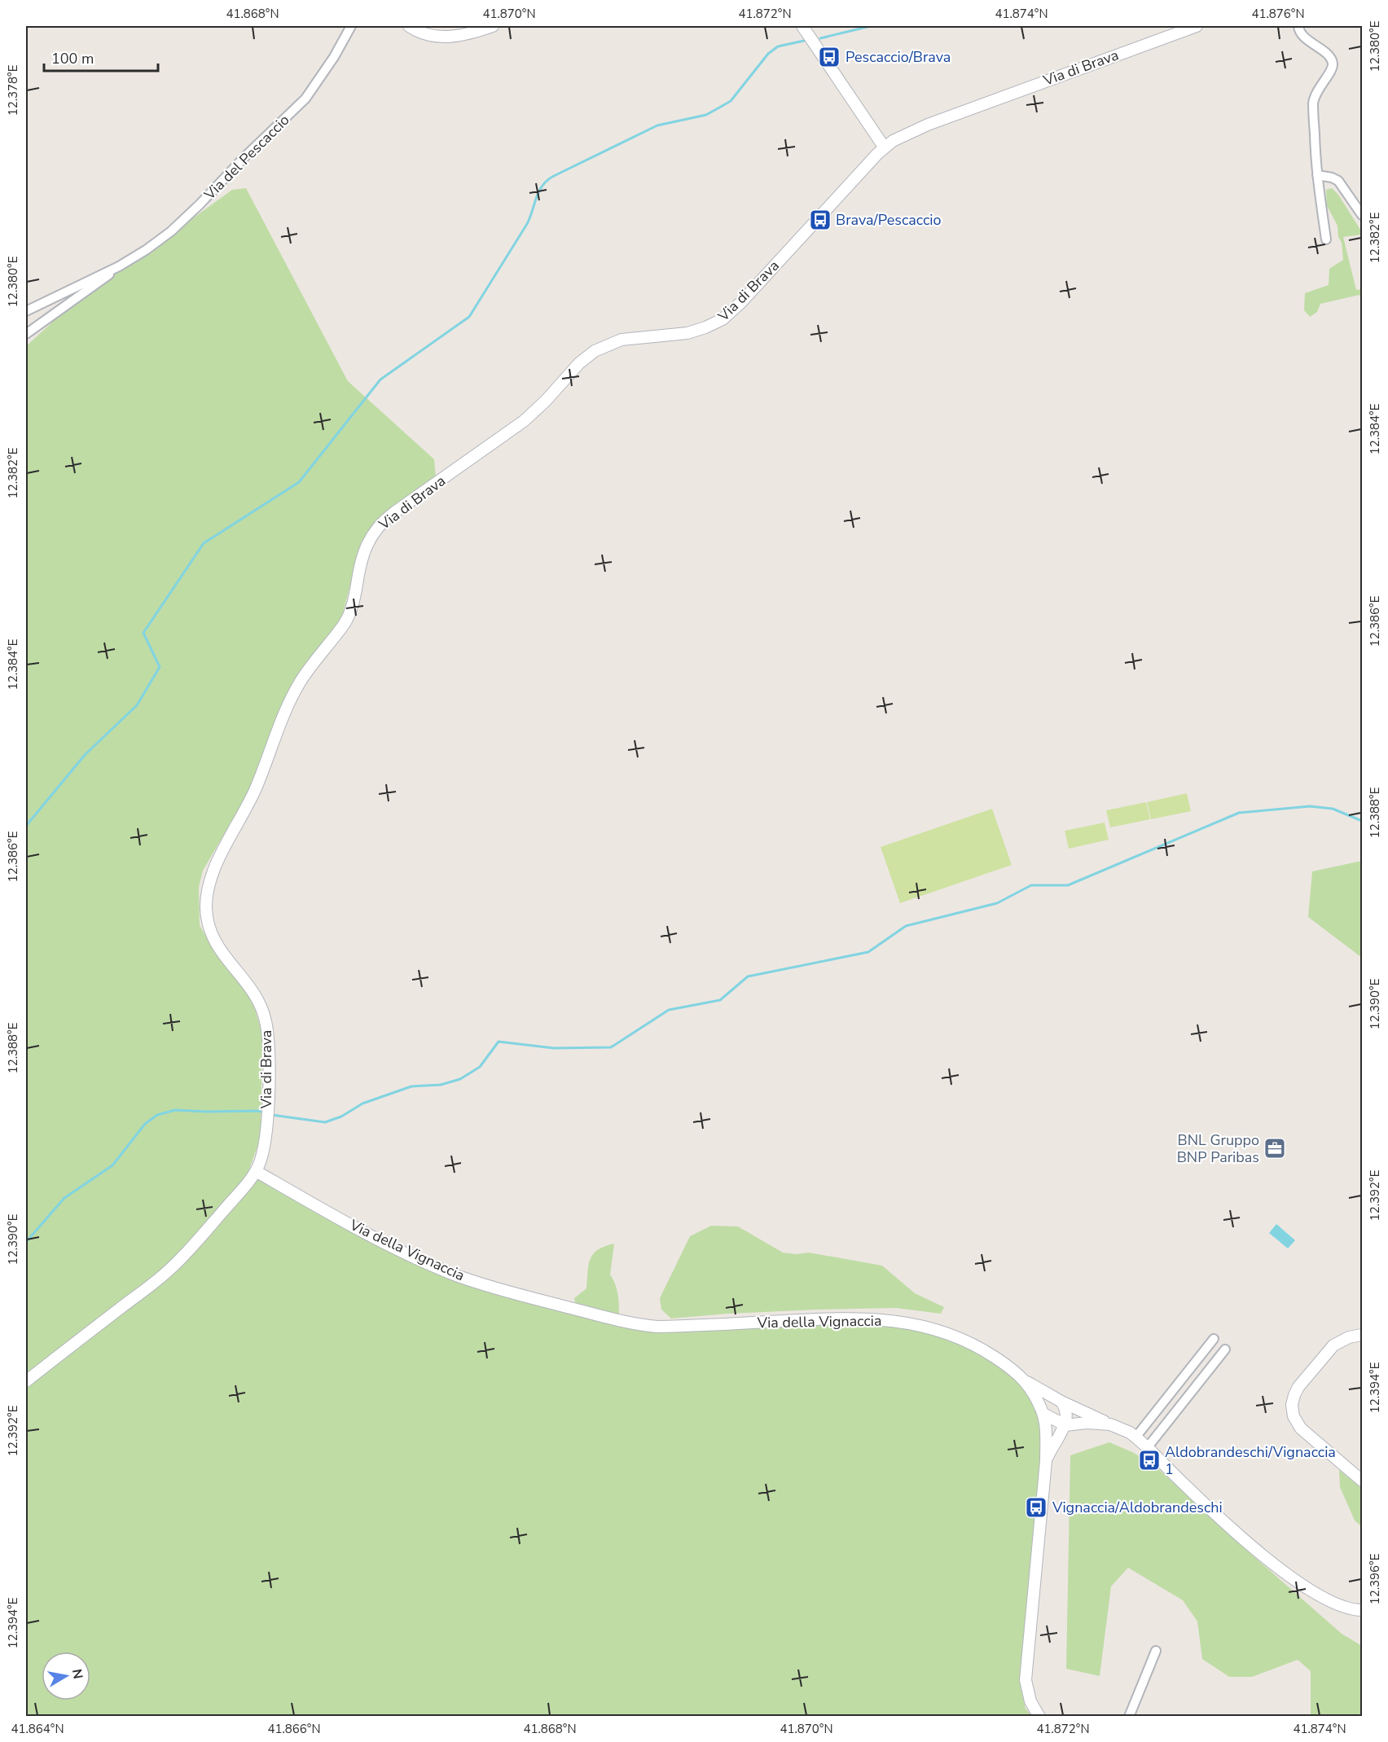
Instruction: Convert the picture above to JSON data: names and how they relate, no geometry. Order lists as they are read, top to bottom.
{
  "streets": {
    "street": ["Via di Brava", "Via del Pescaccio", "Via della Vignaccia"]
  },
  "crossings": [
    ["Via di Brava", "Via della Vignaccia"]
  ],
  "places": {
    "bus stop": [
      "Pescaccio/Brava",
      "Brava/Pescaccio",
      "Aldobrandeschi/Vignaccia 1",
      "Vignaccia/Aldobrandeschi"
    ],
    "office": ["BNL Gruppo BNP Paribas"]
  },
  "scale_bar": "100 m",
  "north": "right",
  "coordinates": [
    "41.868°N",
    "41.870°N",
    "41.872°N",
    "41.874°N",
    "41.876°N",
    "12.380°E",
    "12.378°E",
    "12.382°E",
    "12.384°E",
    "12.386°E",
    "12.388°E",
    "12.390°E",
    "12.392°E",
    "12.394°E",
    "12.396°E",
    "41.864°N",
    "41.866°N"
  ]
}
